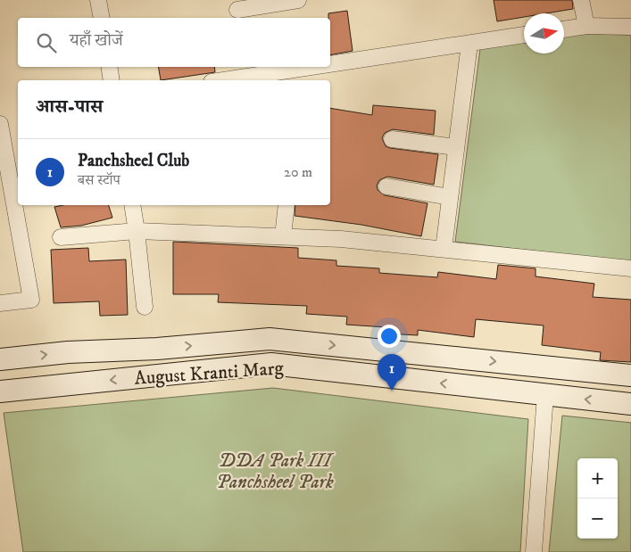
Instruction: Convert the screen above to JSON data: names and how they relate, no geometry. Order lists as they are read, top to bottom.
{
  "streets": {
    "main road": ["August Kranti Marg"]
  },
  "parks": ["DDA Park III Panchsheel Park"],
  "north": "right",
  "page": {
    "search": "यहाँ खोजें",
    "heading": "आस-पास",
    "list": [
      {
        "mark": "1",
        "name": "Panchsheel Club",
        "note": "बस स्टॉप",
        "value": "20 m"
      }
    ],
    "pins": "1",
    "map_buttons": ["+", "−"]
  }
}
